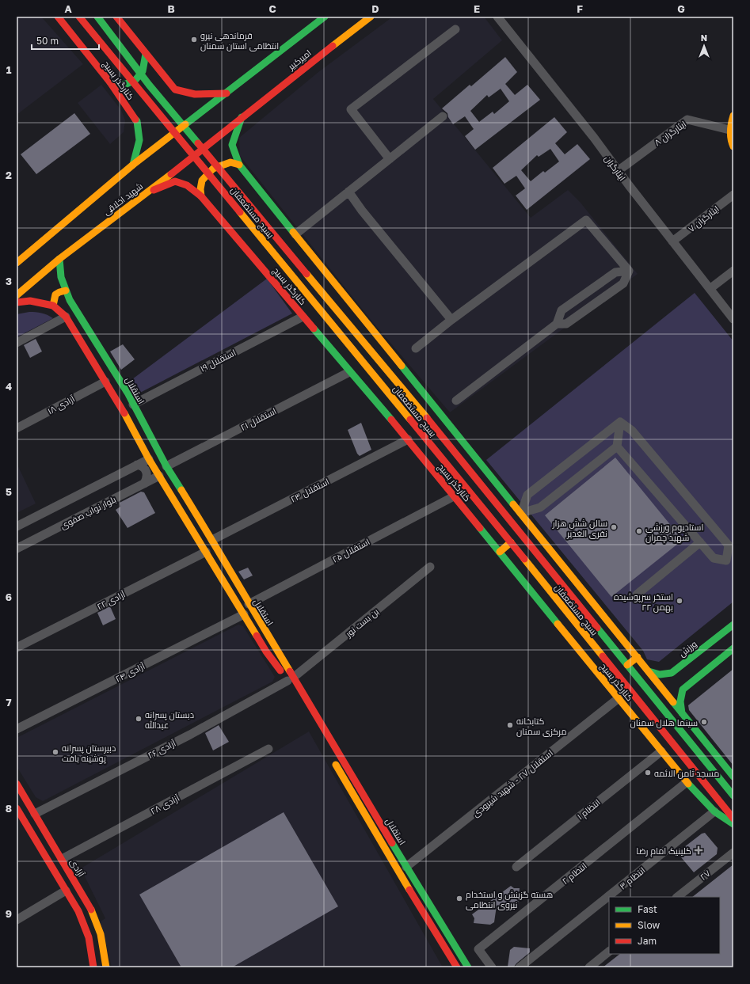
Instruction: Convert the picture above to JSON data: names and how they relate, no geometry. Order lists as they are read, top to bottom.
{
  "streets": {
    "main road": [
      "امیرکبیر",
      "کنارگذر بسیج",
      "شهید اخلاقی",
      "بسیج مستضعفان",
      "استقلال",
      "ورزش",
      "آزادی"
    ],
    "street": [
      "ایثارگران ۸",
      "ایثارگران",
      "ایثارگران ۷",
      "استقلال ۱۹",
      "آزادی ۱۸",
      "استقلال ۲۱",
      "استقلال ۲۳",
      "بلوار نواب صفوی",
      "استقلال ۲۵",
      "آزادی ۲۲",
      "بن بست نور",
      "آزادی ۲۴",
      "آزادی ۲۶",
      "استقلال ۲۷ - شهید شیرودی",
      "آزادی ۲۸",
      "انتظام ۱",
      "انتظام ۲",
      "۲۷",
      "انتظام ۳"
    ]
  },
  "crossings": [
    ["امیرکبیر", "شهید اخلاقی"],
    ["کنارگذر بسیج", "شهید اخلاقی"],
    ["کنارگذر بسیج", "استقلال ۱۹"],
    ["کنارگذر بسیج", "استقلال ۲۱"],
    ["کنارگذر بسیج", "استقلال ۲۳"],
    ["کنارگذر بسیج", "استقلال ۲۵"],
    ["کنارگذر بسیج", "استقلال ۲۷ - شهید شیرودی"],
    ["کنارگذر بسیج", "انتظام ۱"],
    ["کنارگذر بسیج", "انتظام ۲"],
    ["کنارگذر بسیج", "انتظام ۳"],
    ["ایثارگران ۸", "ایثارگران"],
    ["ایثارگران", "ایثارگران ۷"],
    ["شهید اخلاقی", "استقلال"],
    ["استقلال ۱۹", "استقلال"],
    ["استقلال", "آزادی ۱۸"],
    ["استقلال", "استقلال ۲۱"],
    ["استقلال", "استقلال ۲۳"],
    ["استقلال", "بلوار نواب صفوی"],
    ["استقلال", "استقلال ۲۵"],
    ["استقلال", "آزادی ۲۲"],
    ["استقلال", "بن بست نور"],
    ["استقلال", "آزادی ۲۴"],
    ["استقلال", "آزادی ۲۶"],
    ["استقلال", "استقلال ۲۷ - شهید شیرودی"],
    ["بن بست نور", "آزادی ۲۶"],
    ["آزادی ۲۶", "آزادی"],
    ["آزادی ۲۸", "آزادی"]
  ],
  "places": {
    "other": [
      "فرماندهی نیرو انتظامی استان سمنان",
      "سالن شش هزار نفری الغدیر",
      "استادیوم ورزشی شهید چمران",
      "استخر سرپوشیده ۲۲ بهمن",
      "دبستان پسرانه عبدالله",
      "سینما هلال سمنان",
      "کتابخانه مرکزی سمنان",
      "دبیرستان پسرانه پوشینه بافت",
      "مسجد ثامن الائمه",
      "هسته گزینش و استخدام نیروی انتظامی"
    ],
    "health": ["کلینیک امام رضا"]
  },
  "legend": ["Fast", "Slow", "Jam"],
  "scale_bar": "50 m",
  "north": "top",
  "grid": {
    "columns": [
      "A",
      "B",
      "C",
      "D",
      "E",
      "F",
      "G"
    ],
    "rows": [
      "1",
      "2",
      "3",
      "4",
      "5",
      "6",
      "7",
      "8",
      "9"
    ]
  }
}
